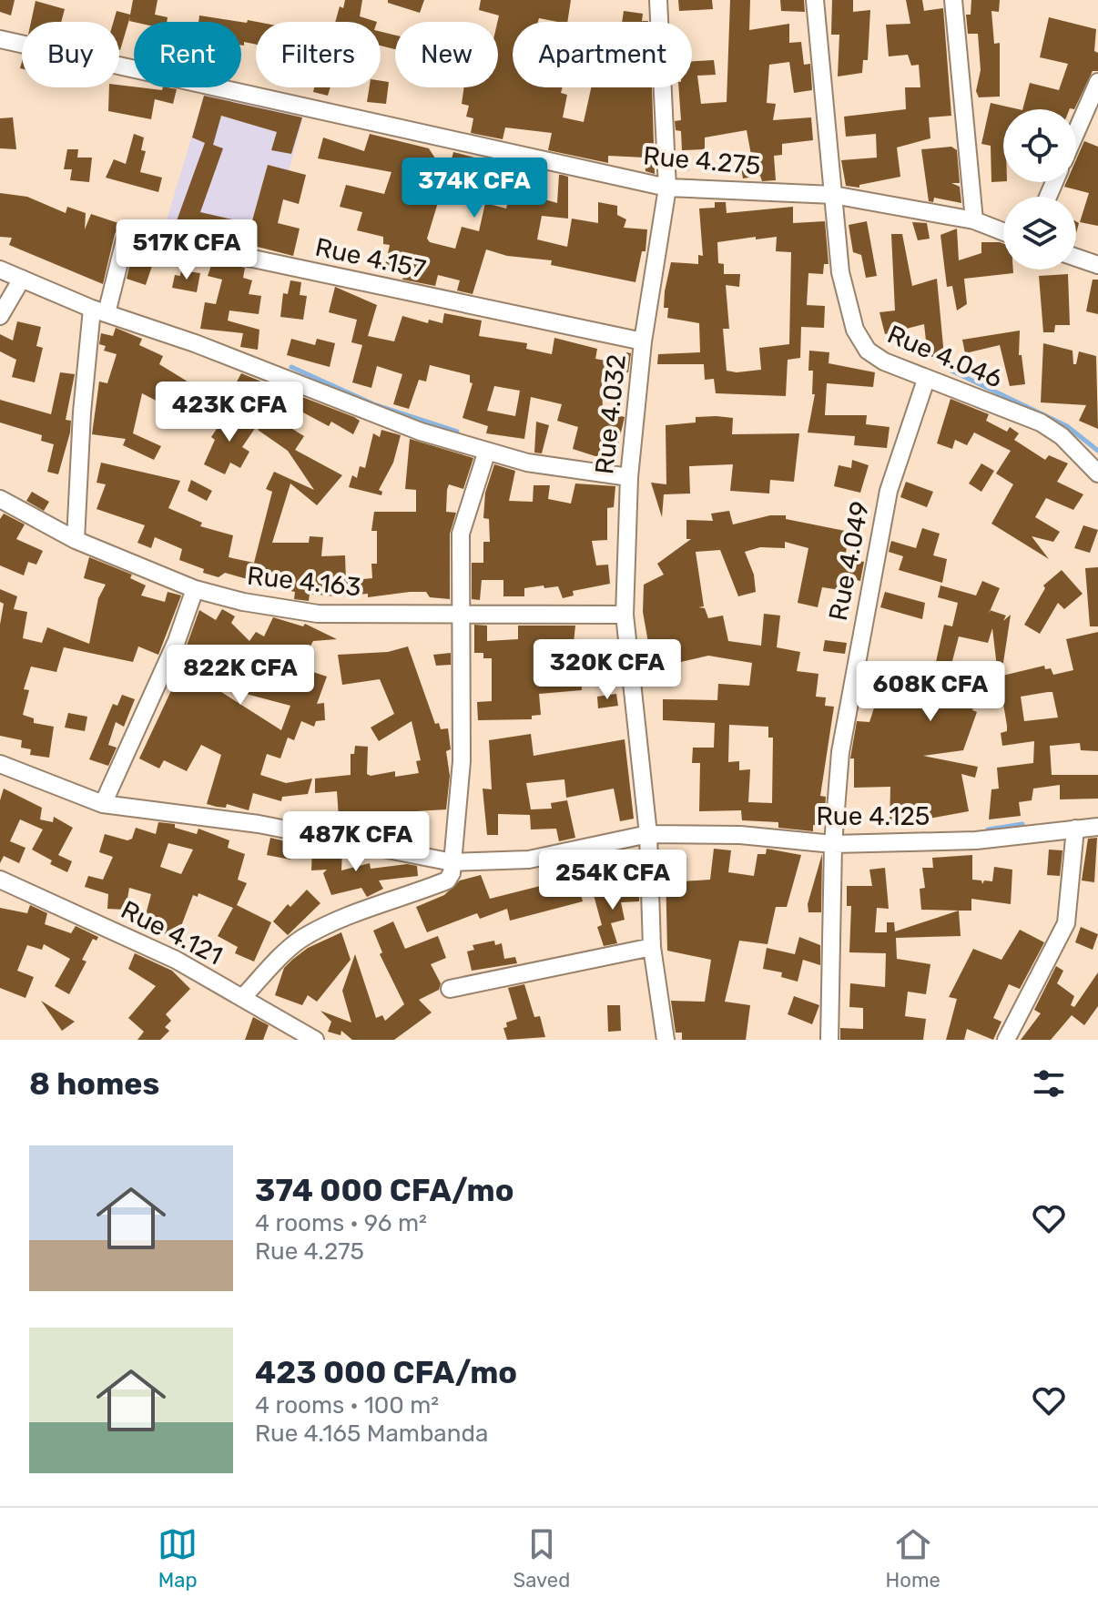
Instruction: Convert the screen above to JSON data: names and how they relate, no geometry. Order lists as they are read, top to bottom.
{
  "streets": {
    "street": [
      "Rue 4.275",
      "Rue 4.157",
      "Rue 4.046",
      "Rue 4.032",
      "Rue 4.049",
      "Rue 4.163",
      "Rue 4.125",
      "Rue 4.121"
    ]
  },
  "crossings": [
    ["Rue 4.275", "Rue 4.046"],
    ["Rue 4.275", "Rue 4.032"],
    ["Rue 4.157", "Rue 4.032"],
    ["Rue 4.046", "Rue 4.049"],
    ["Rue 4.032", "Rue 4.163"],
    ["Rue 4.032", "Rue 4.125"],
    ["Rue 4.049", "Rue 4.125"]
  ],
  "page": {
    "chip": [
      "Buy",
      "Rent",
      "Filters",
      "New",
      "Apartment"
    ],
    "price": [
      "374K CFA",
      "517K CFA",
      "423K CFA",
      "320K CFA",
      "822K CFA",
      "608K CFA",
      "487K CFA",
      "254K CFA"
    ],
    "heading": "8 homes",
    "list": [
      {
        "name": "374 000 CFA/mo",
        "note": "4 rooms · 96 m² · Rue 4.275"
      },
      {
        "name": "423 000 CFA/mo",
        "note": "4 rooms · 100 m² · Rue 4.165 Mambanda"
      }
    ],
    "tabs": ["Map", "Saved", "Home"]
  }
}
